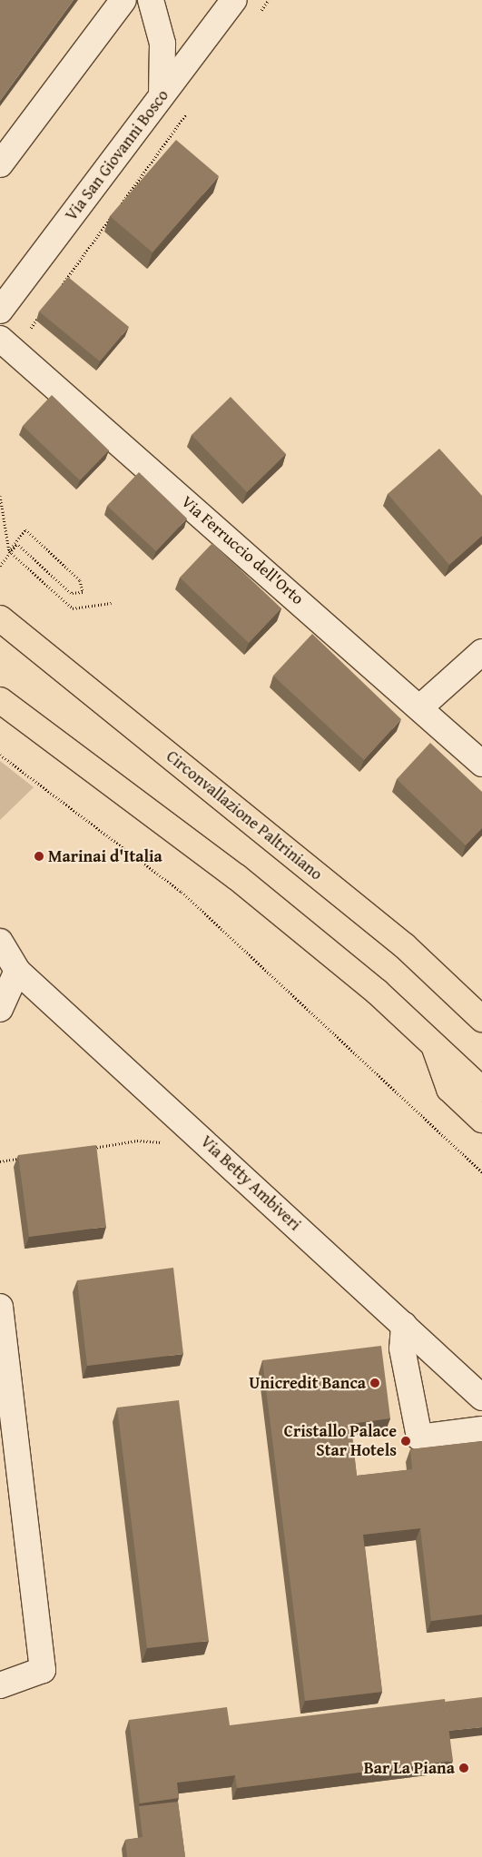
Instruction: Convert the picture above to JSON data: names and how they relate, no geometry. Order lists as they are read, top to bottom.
{
  "streets": {
    "highway": ["Circonvallazione Paltriniano"],
    "street": ["Via San Giovanni Bosco", "Via Ferruccio dell'Orto", "Via Betty Ambiveri"]
  },
  "places": [
    "Marinai d'Italia",
    "Unicredit Banca",
    "Cristallo Palace Star Hotels",
    "Bar La Piana"
  ]
}
